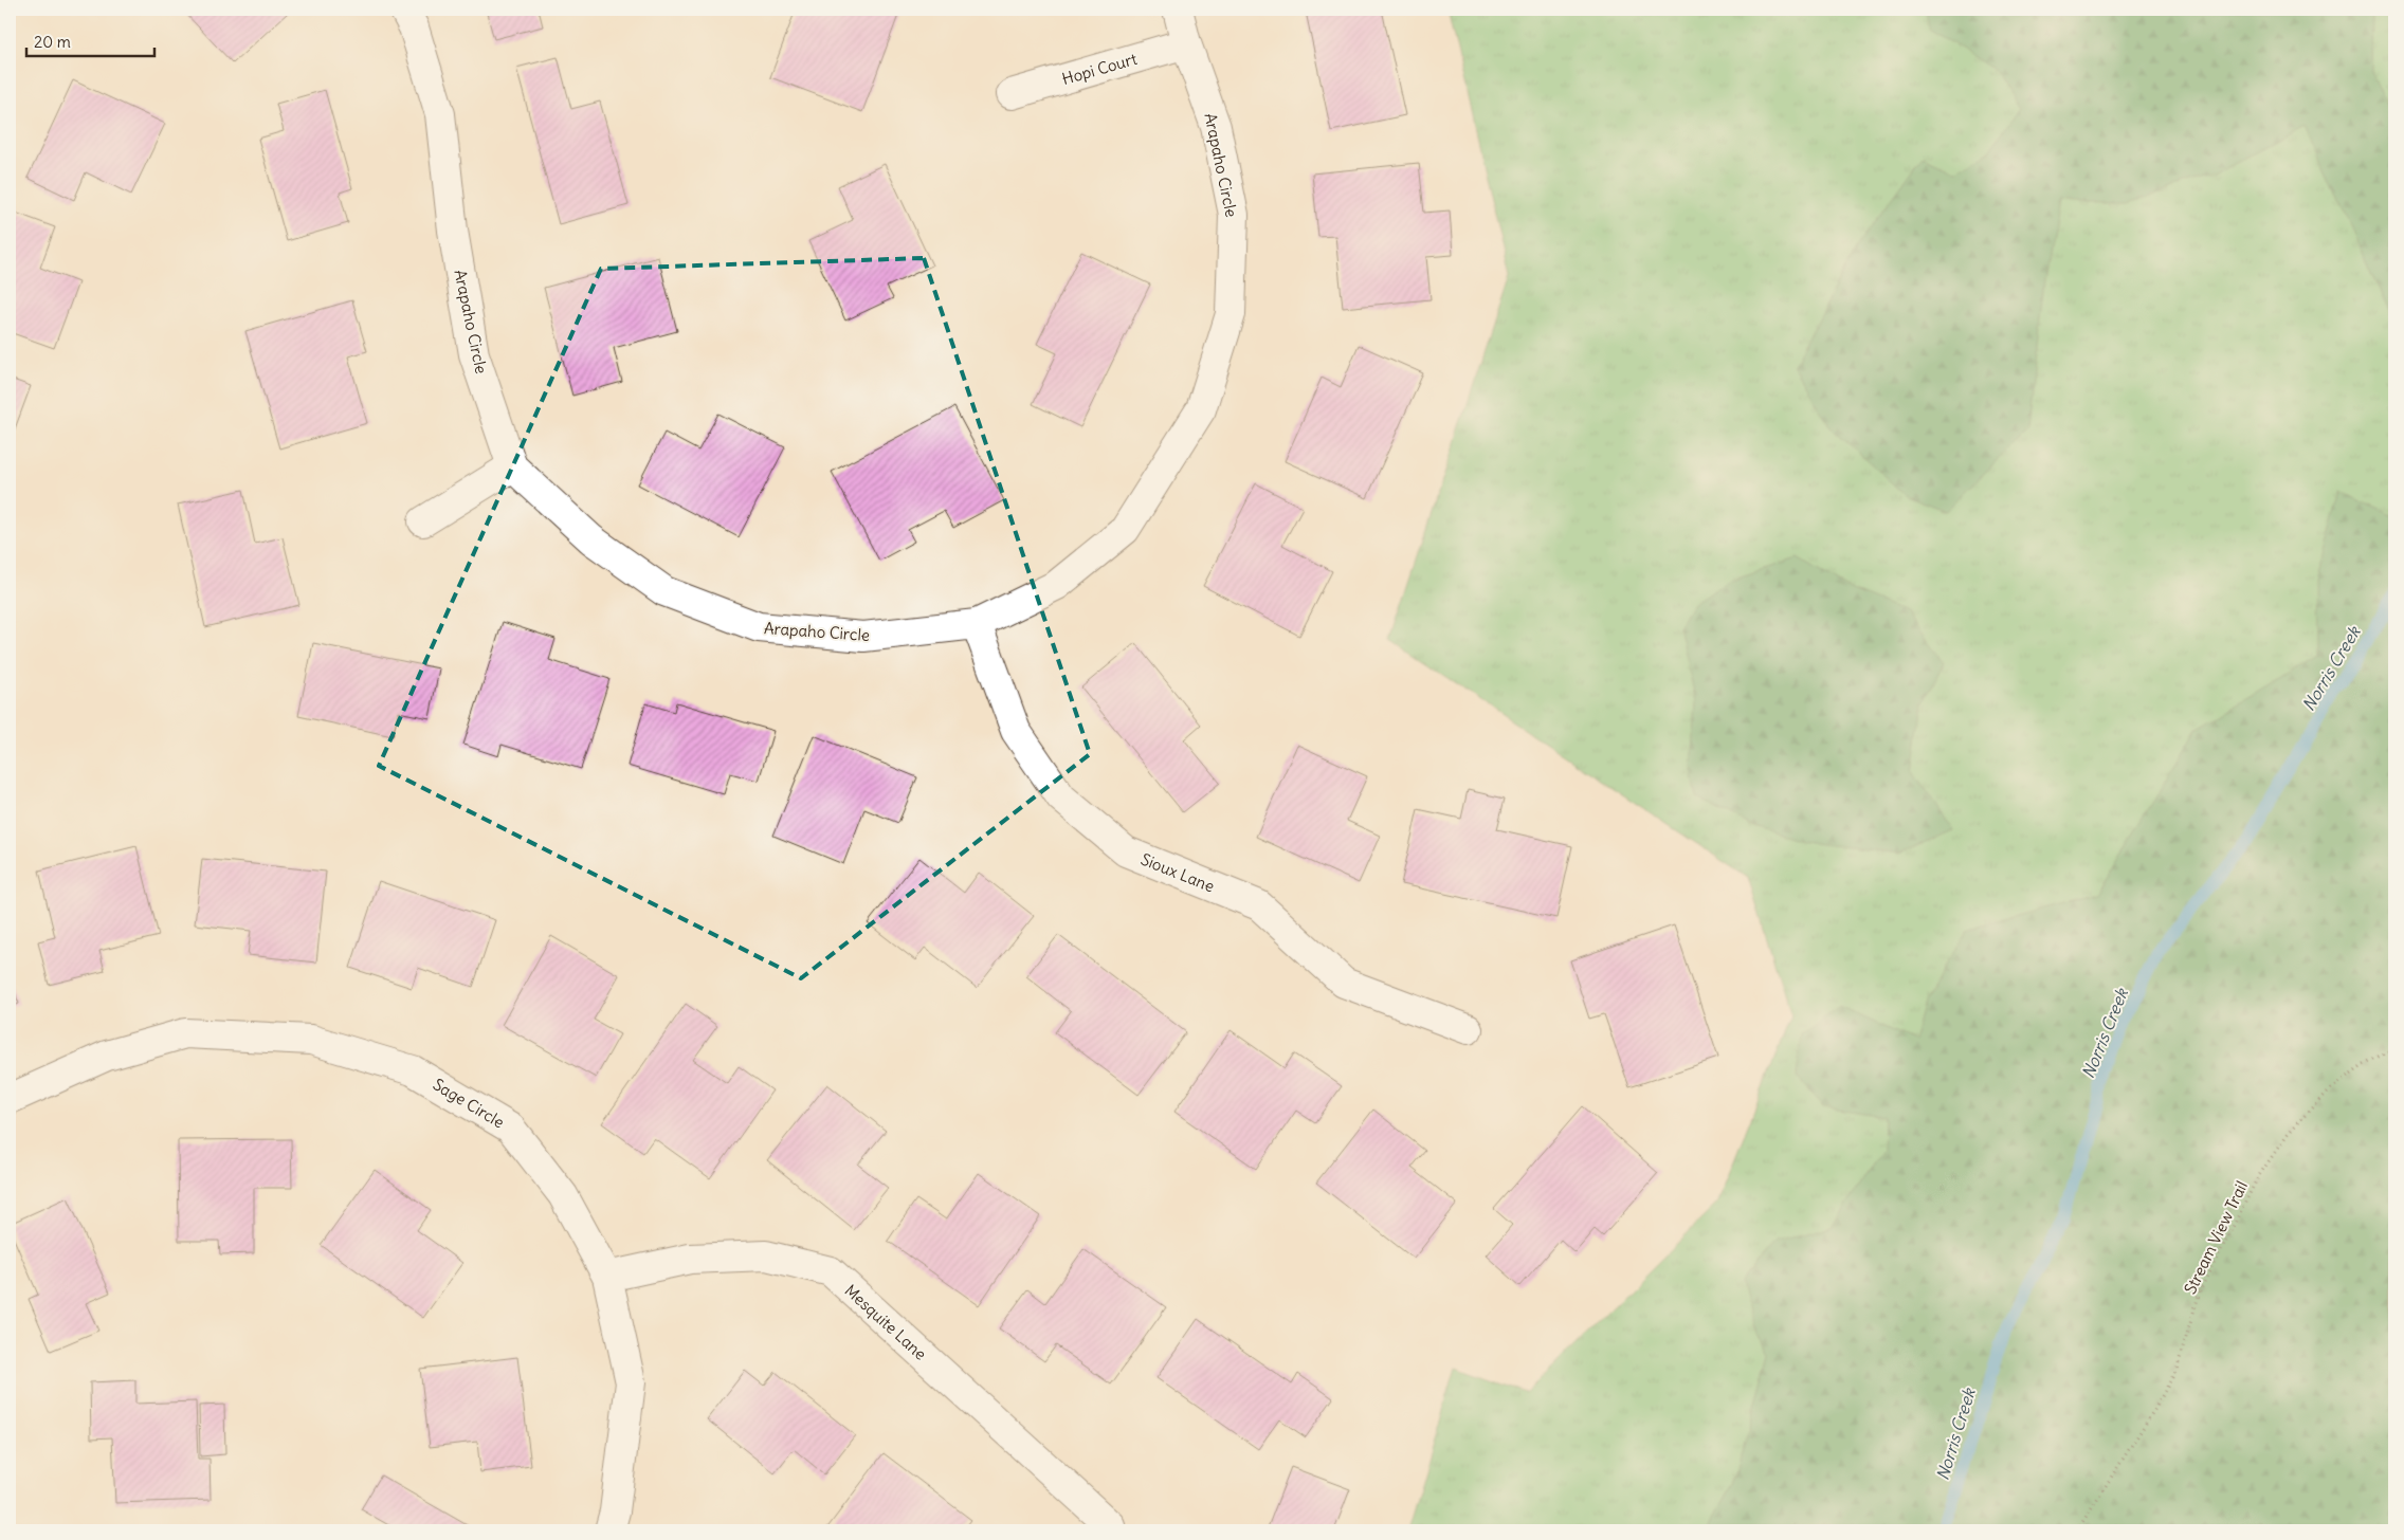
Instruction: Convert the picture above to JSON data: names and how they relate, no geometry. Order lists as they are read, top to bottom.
{
  "streets": {
    "street": [
      "Hopi Court",
      "Arapaho Circle",
      "Sioux Lane",
      "Sage Circle",
      "Mesquite Lane"
    ],
    "path": ["Stream View Trail"]
  },
  "crossings": [
    ["Hopi Court", "Arapaho Circle"],
    ["Arapaho Circle", "Sioux Lane"],
    ["Sage Circle", "Mesquite Lane"]
  ],
  "water": ["Norris Creek"],
  "scale_bar": "20 m"
}
